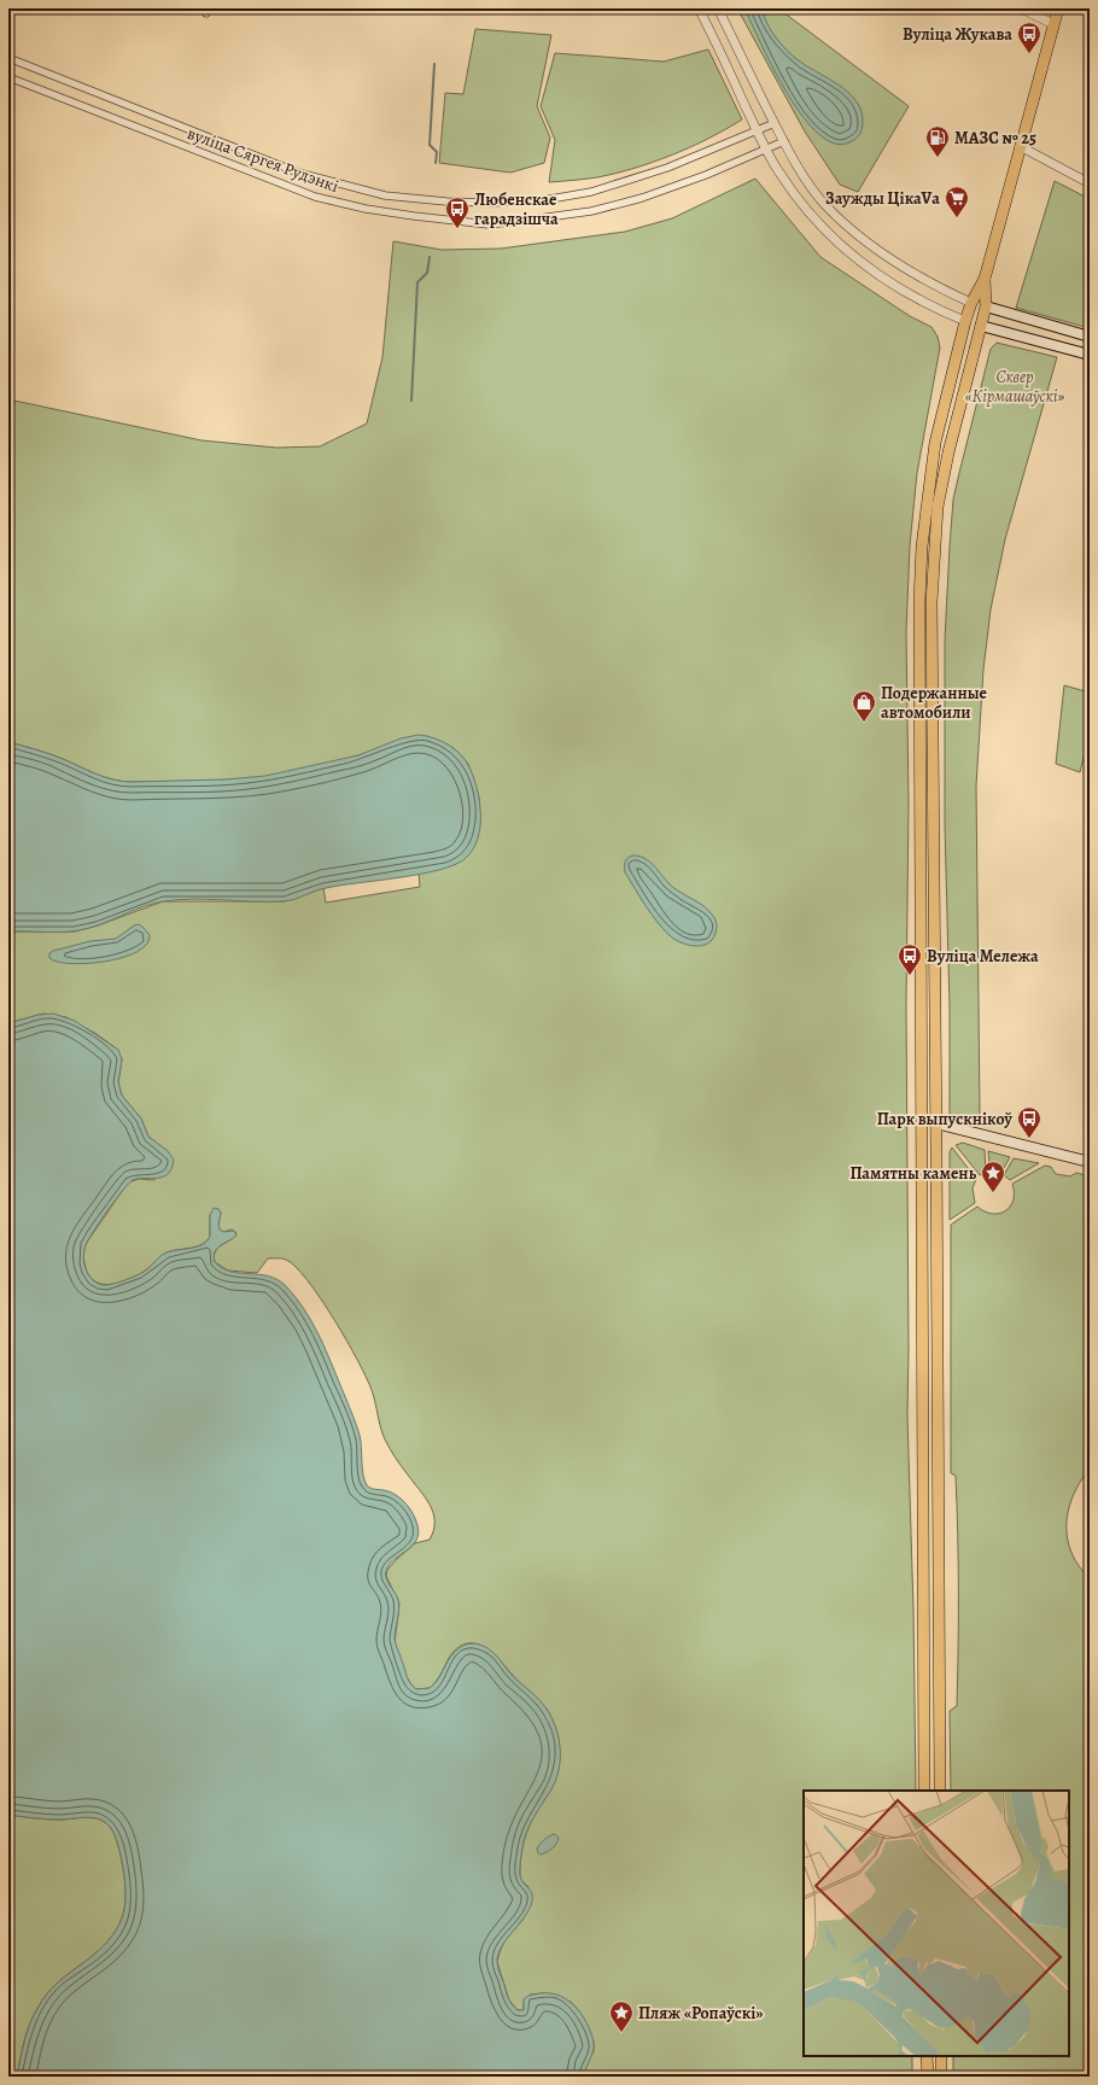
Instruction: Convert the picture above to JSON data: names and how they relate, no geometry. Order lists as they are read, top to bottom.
{
  "streets": {
    "street": ["вуліца Сяргея Рудэнкі"]
  },
  "parks": ["Сквер «Кірмашаўскі»"],
  "places": {
    "bus stop": [
      "Вуліца Жукава",
      "Любенскае гарадзішча",
      "Вуліца Мележа",
      "Парк выпускнікоў"
    ],
    "fuel station": ["МАЗС № 25"],
    "supermarket": ["Заужды ЦікаVа"],
    "shop": ["Подержанные автомобили"],
    "place": ["Памятны камень", "Пляж «Ропаўскі»"]
  }
}
